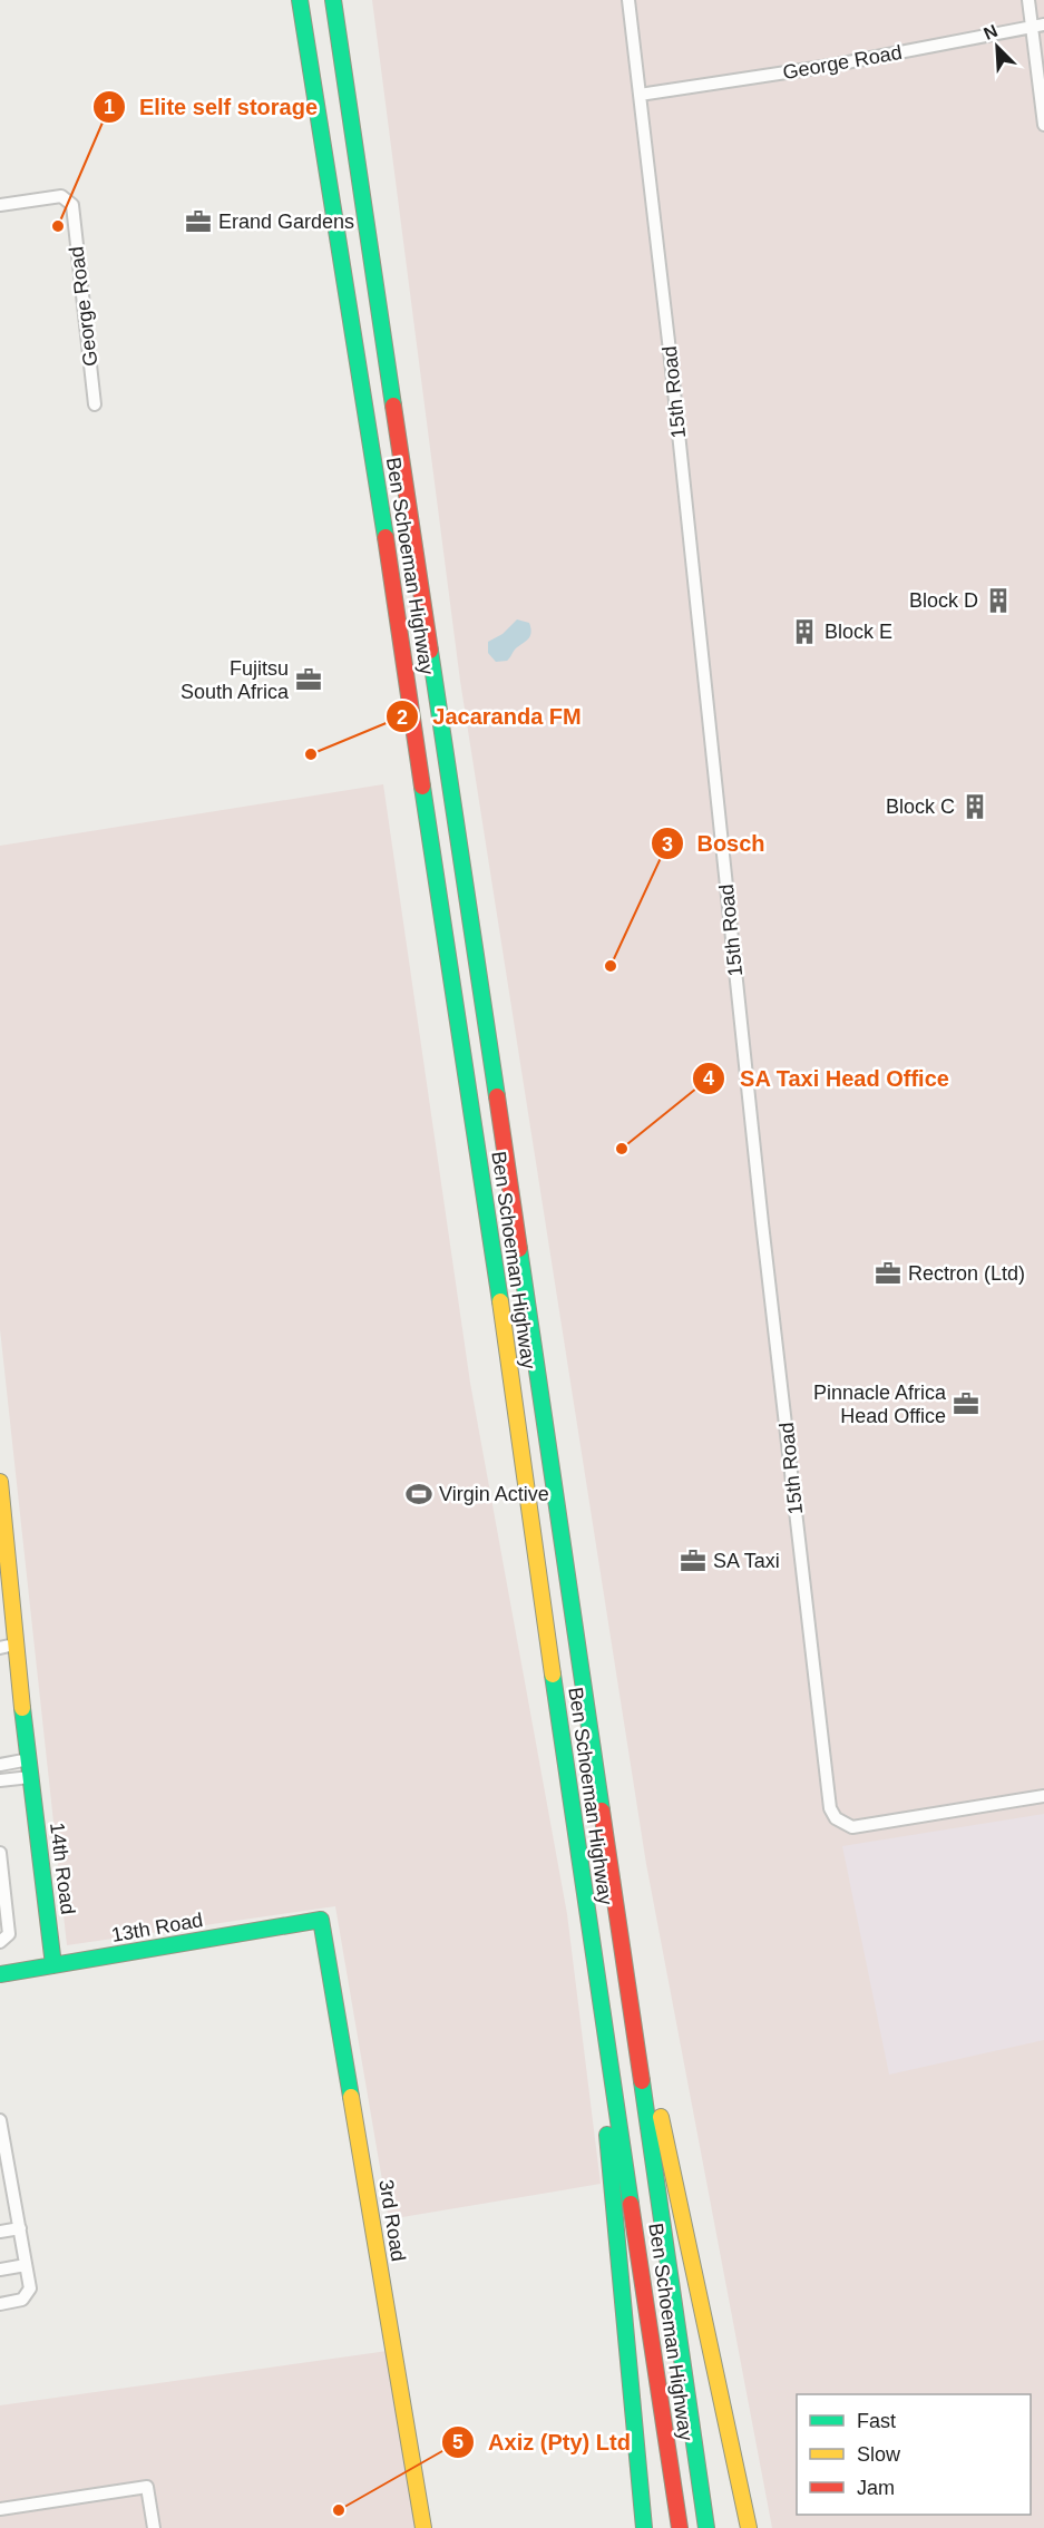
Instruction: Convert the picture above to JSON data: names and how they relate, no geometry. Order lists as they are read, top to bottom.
{
  "streets": {
    "main road": [
      "Ben Schoeman Highway",
      "14th Road",
      "13th Road",
      "3rd Road"
    ],
    "street": ["George Road", "15th Road"]
  },
  "crossings": [
    ["George Road", "15th Road"],
    ["14th Road", "13th Road"],
    ["13th Road", "3rd Road"]
  ],
  "places": {
    "office": [
      "Erand Gardens",
      "Fujitsu South Africa",
      "Rectron (Ltd)",
      "Pinnacle Africa Head Office",
      "SA Taxi"
    ],
    "other": [
      "Elite self storage",
      "Jacaranda FM",
      "Bosch",
      "SA Taxi Head Office",
      "Axiz (Pty) Ltd"
    ],
    "building": ["Block D", "Block E", "Block C"],
    "sports": ["Virgin Active"]
  },
  "legend": ["Fast", "Slow", "Jam"],
  "north": "top left"
}
